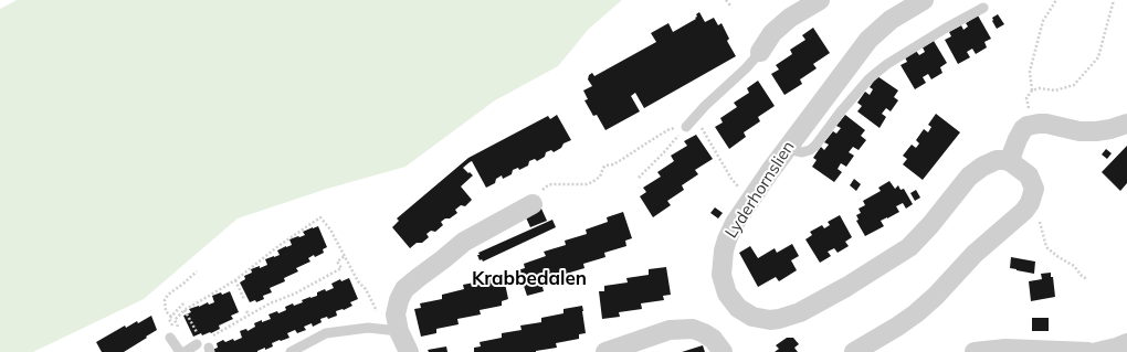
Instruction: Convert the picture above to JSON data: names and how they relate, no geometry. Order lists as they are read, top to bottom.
{
  "streets": {
    "street": ["Lyderhornslien"]
  },
  "districts": ["Krabbedalen"]
}
